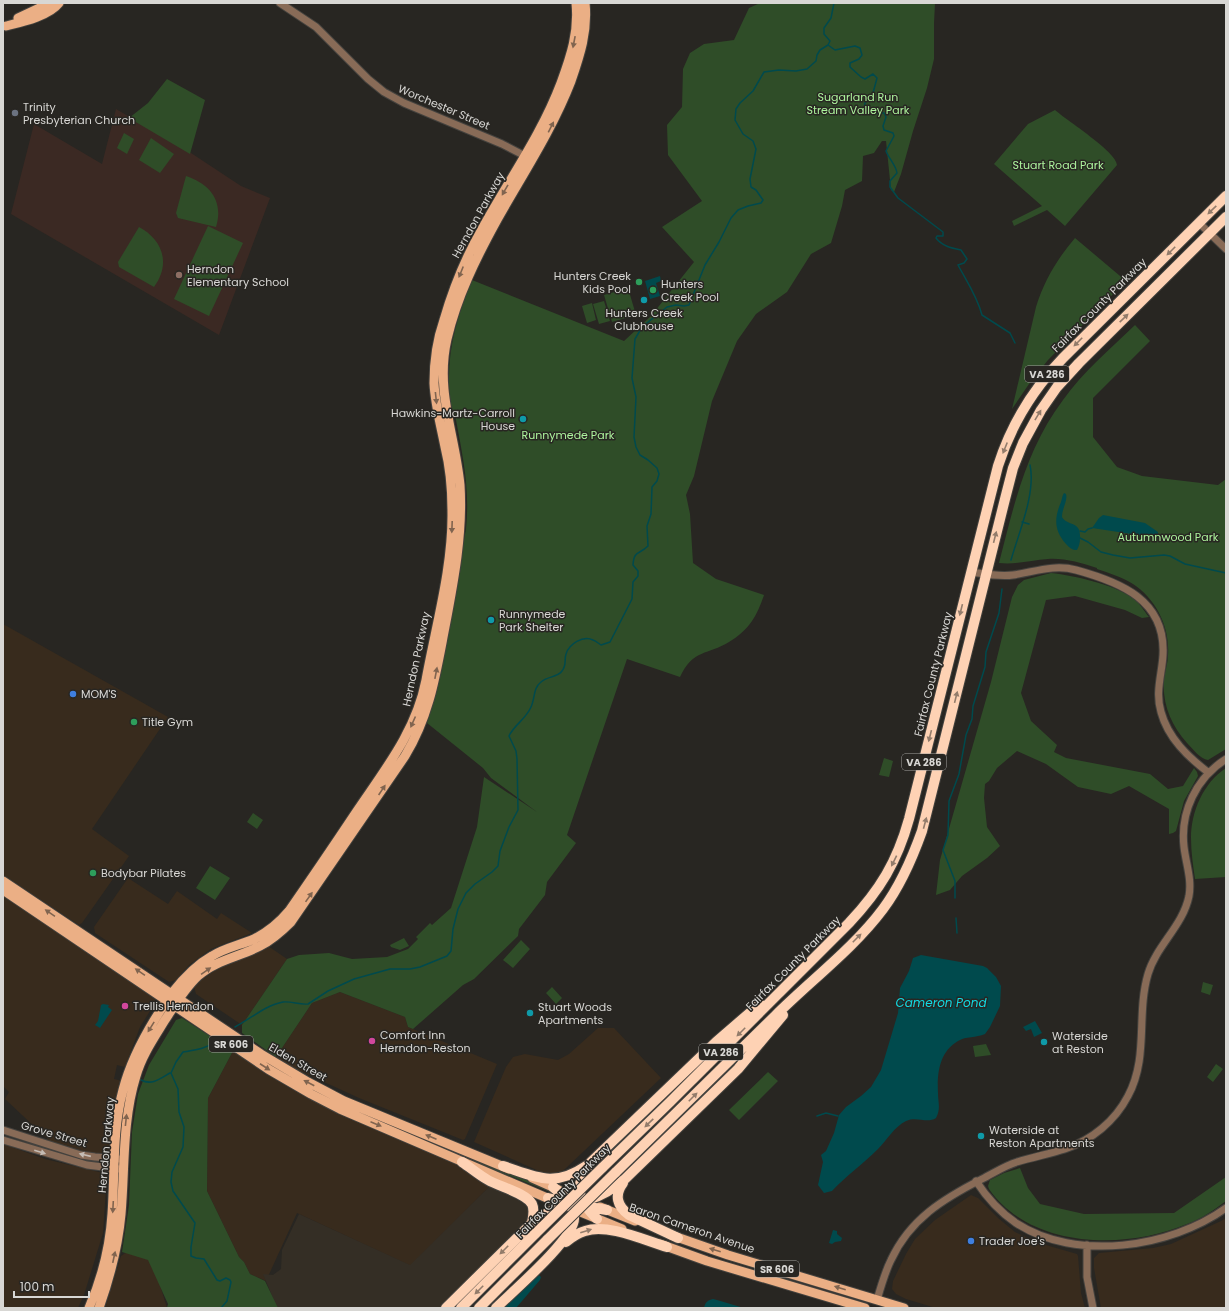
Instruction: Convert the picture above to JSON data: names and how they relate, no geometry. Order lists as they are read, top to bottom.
{
  "streets": {
    "highway": ["Fairfax County Parkway", "VA 286"],
    "main road": [
      "Herndon Parkway",
      "SR 606",
      "Elden Street",
      "Baron Cameron Avenue"
    ],
    "street": ["Worchester Street", "Grove Street"]
  },
  "crossings": [
    ["Worchester Street", "Herndon Parkway"],
    ["Herndon Parkway", "Elden Street"],
    ["Herndon Parkway", "Grove Street"]
  ],
  "water": ["Cameron Pond"],
  "parks": [
    "Sugarland Run Stream Valley Park",
    "Stuart Road Park",
    "Runnymede Park",
    "Autumnwood Park"
  ],
  "places": [
    "Trinity Presbyterian Church",
    "Herndon Elementary School",
    "Hunters Creek Kids Pool",
    "Hunters Creek Pool",
    "Hunters Creek Clubhouse",
    "Hawkins-Martz-Carroll House",
    "Runnymede Park Shelter",
    "MOM'S",
    "Title Gym",
    "Bodybar Pilates",
    "Trellis Herndon",
    "Stuart Woods Apartments",
    "Comfort Inn Herndon-Reston",
    "Waterside at Reston",
    "Waterside at Reston Apartments",
    "Trader Joe's"
  ],
  "scale_bar": "100 m"
}
